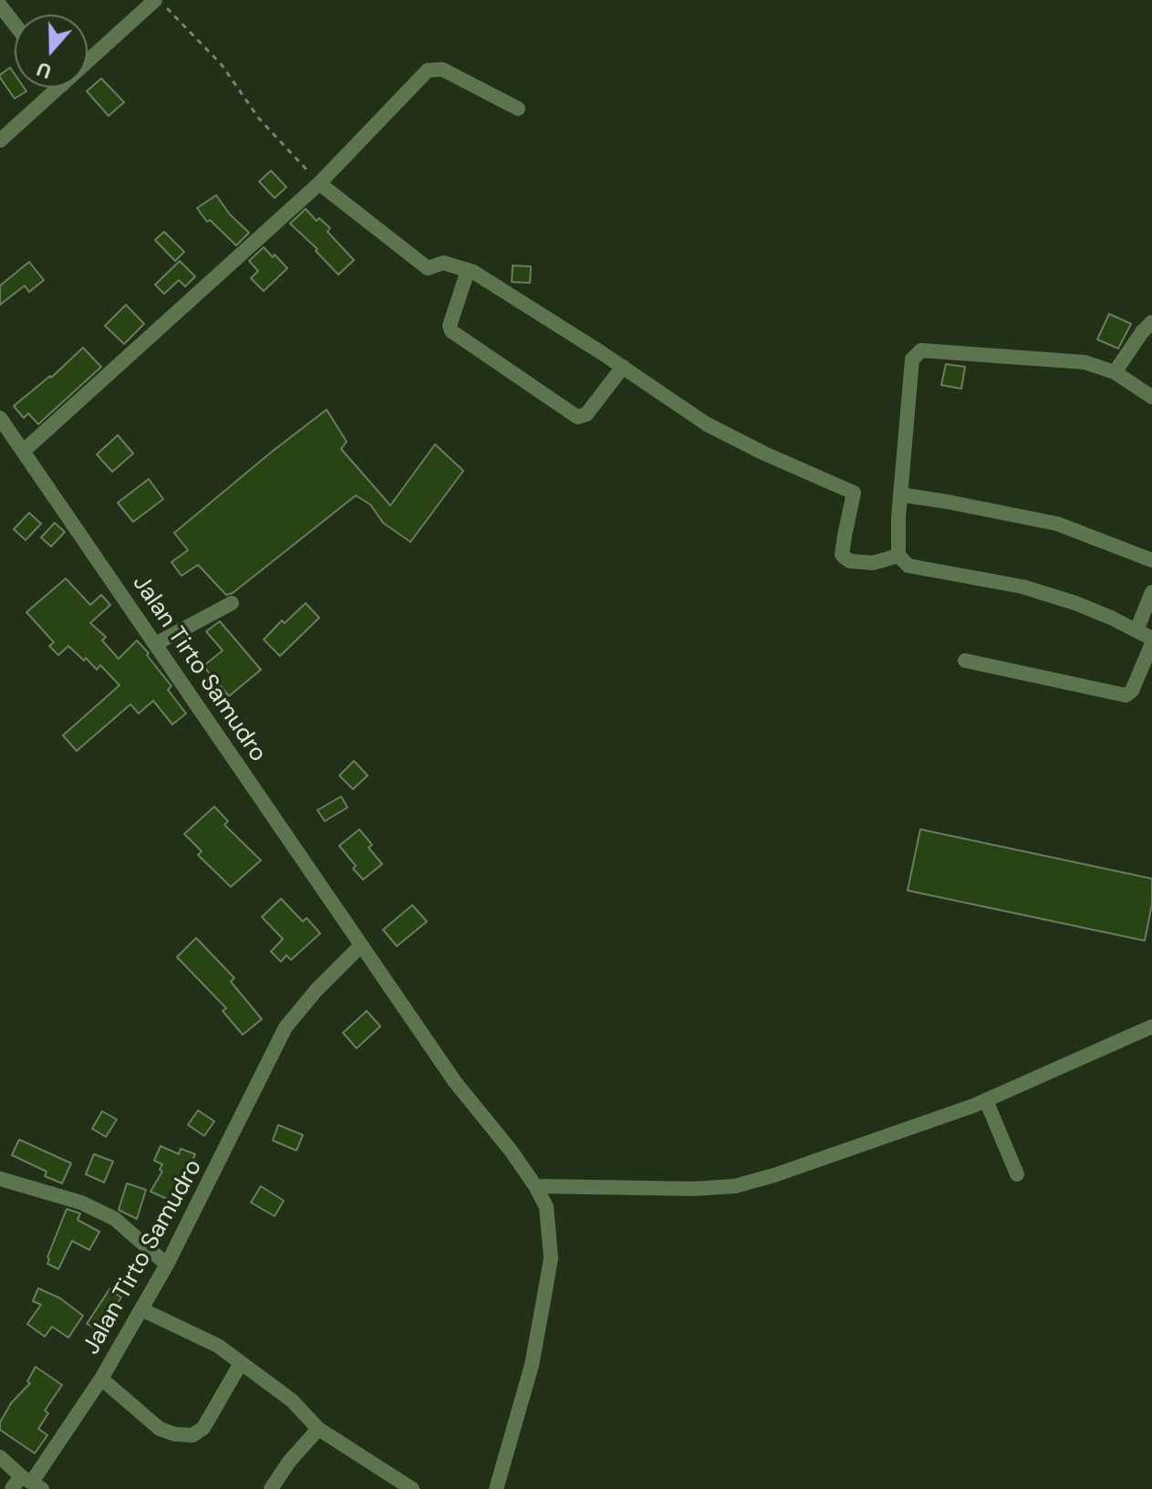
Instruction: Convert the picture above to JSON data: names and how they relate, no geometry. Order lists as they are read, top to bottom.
{
  "streets": {
    "street": ["Jalan Tirto Samudro"]
  },
  "north": "bottom"
}
